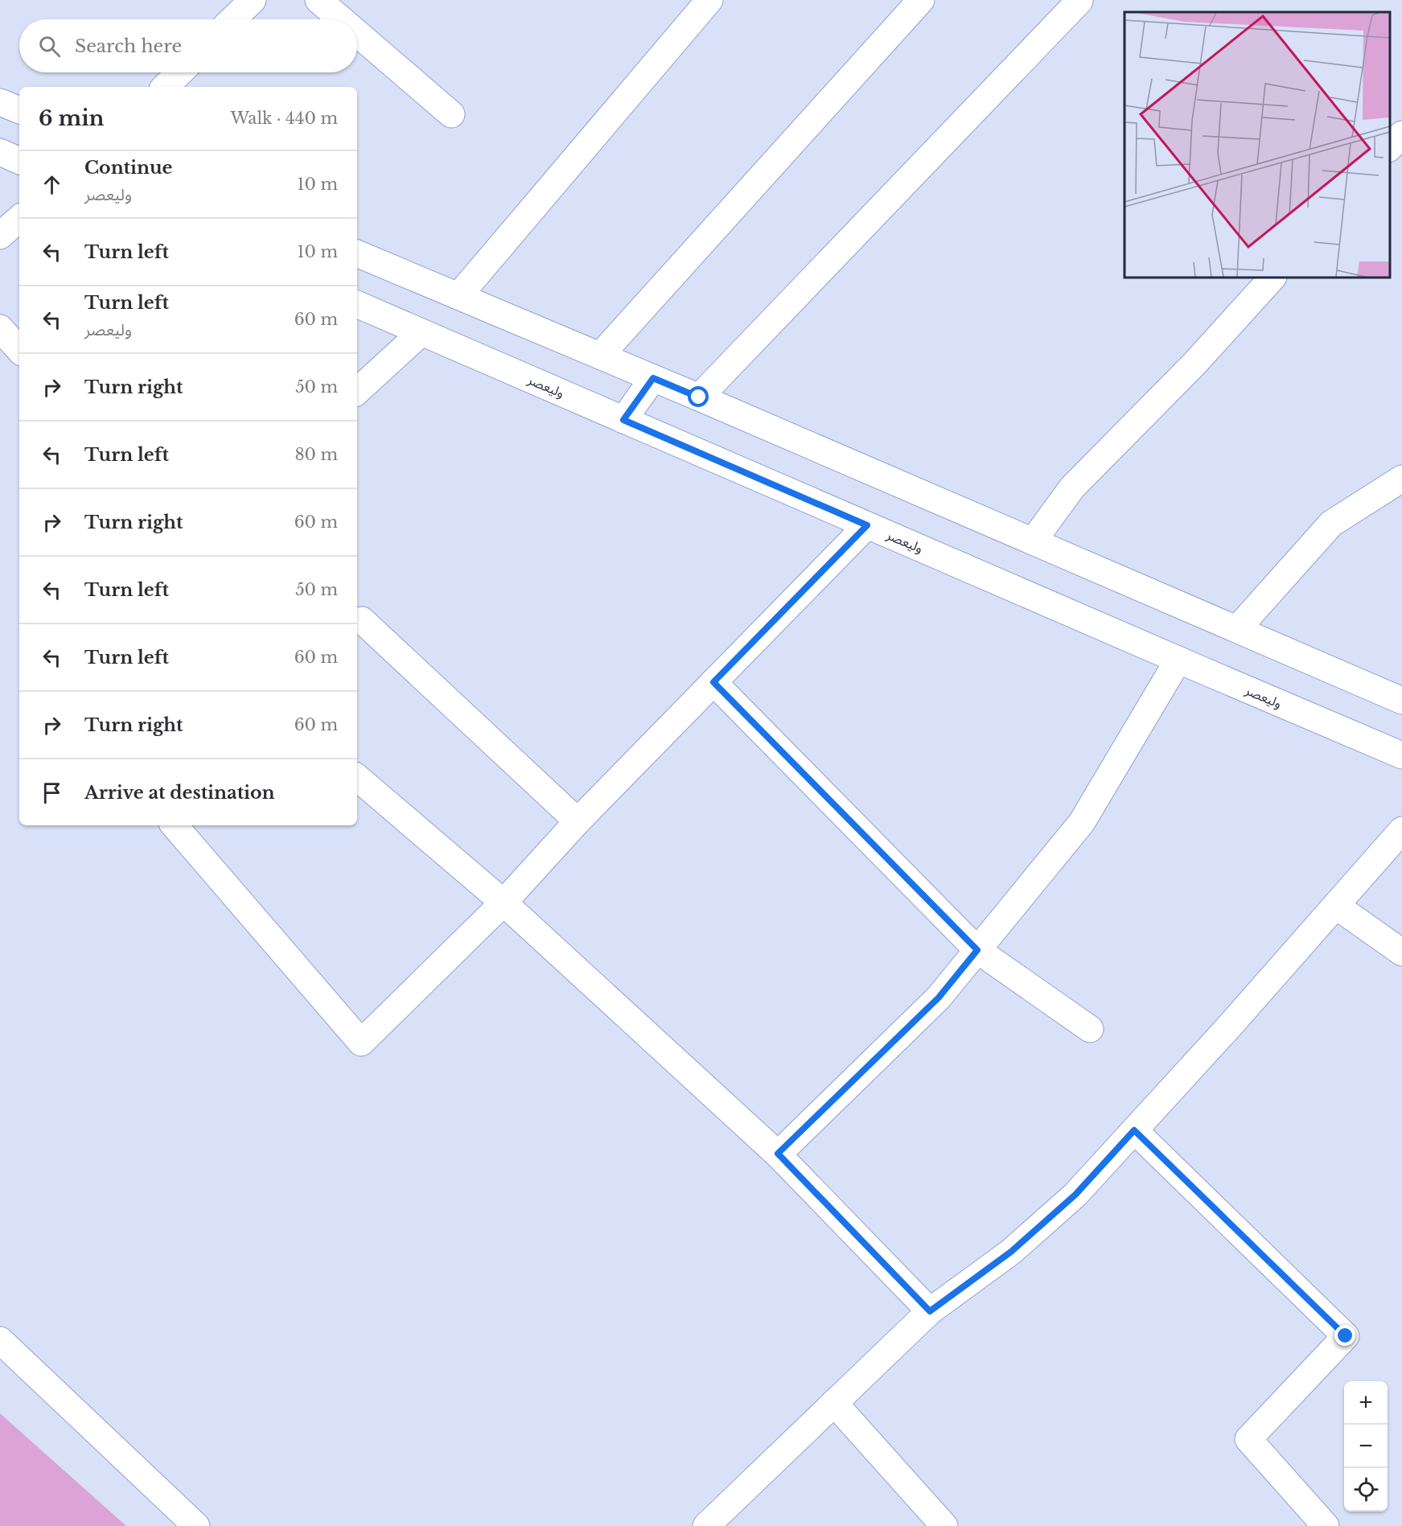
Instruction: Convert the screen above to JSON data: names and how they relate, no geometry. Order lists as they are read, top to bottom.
{
  "streets": {
    "street": ["ولیعصر"]
  },
  "page": {
    "search": "Search here",
    "heading": ["6 min", "Walk · 440 m"],
    "list": [
      ["Continue", "ولیعصر", "10 m"],
      ["Turn left", "10 m"],
      ["Turn left", "ولیعصر", "60 m"],
      ["Turn right", "50 m"],
      ["Turn left", "80 m"],
      ["Turn right", "60 m"],
      ["Turn left", "50 m"],
      ["Turn left", "60 m"],
      ["Turn right", "60 m"],
      "Arrive at destination"
    ],
    "map_buttons": ["+", "−"]
  }
}
